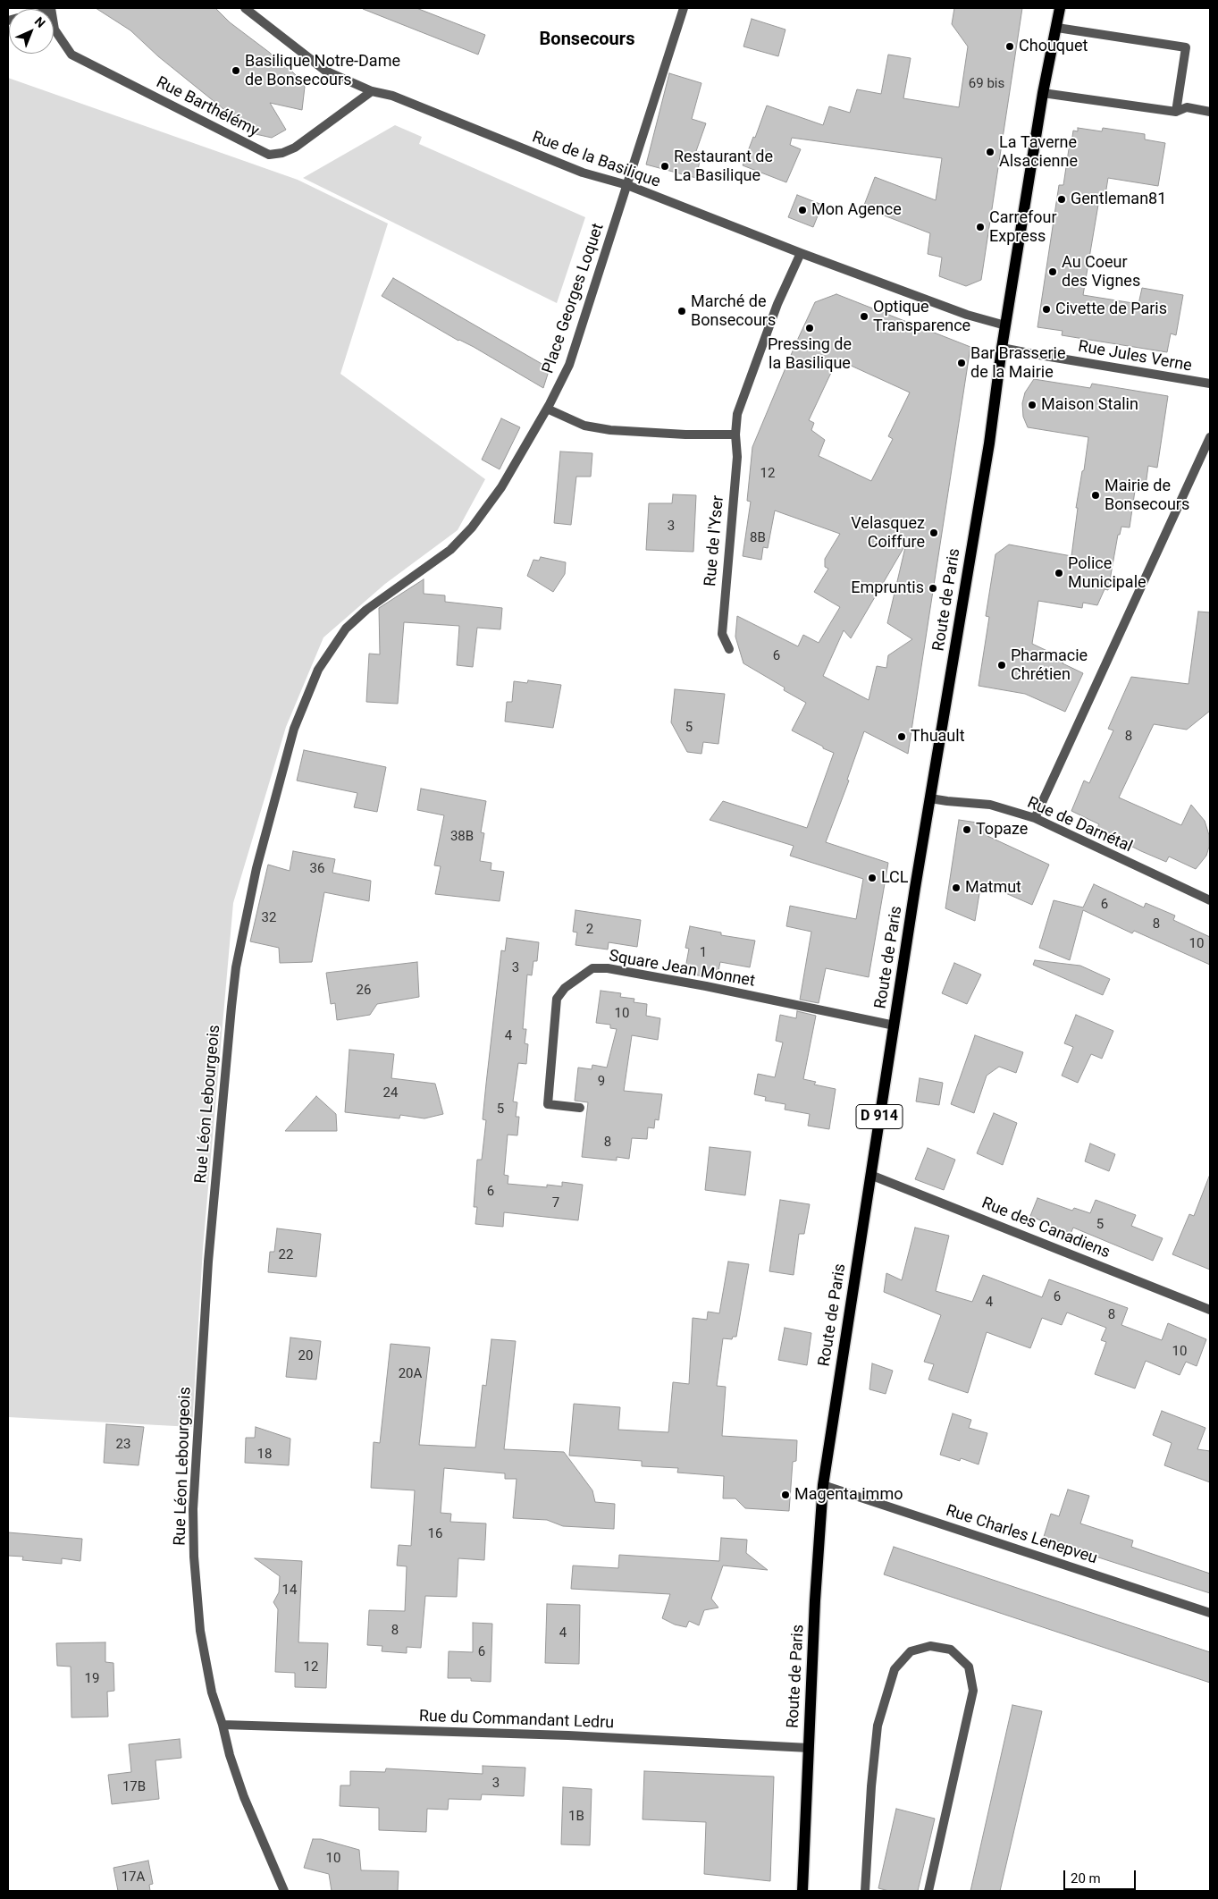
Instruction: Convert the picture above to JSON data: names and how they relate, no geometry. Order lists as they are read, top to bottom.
{
  "streets": {
    "main road": ["Route de Paris", "D 914"],
    "street": [
      "Rue Barthélémy",
      "Rue de la Basilique",
      "Place Georges Loquet",
      "Rue Jules Verne",
      "Rue de l'Yser",
      "Rue de Darnétal",
      "Square Jean Monnet",
      "Rue Léon Lebourgeois",
      "Rue des Canadiens",
      "Rue Charles Lenepveu",
      "Rue du Commandant Ledru"
    ]
  },
  "crossings": [
    ["Rue Barthélémy", "Rue de la Basilique"],
    ["Rue de la Basilique", "Place Georges Loquet"],
    ["Rue de la Basilique", "Route de Paris"],
    ["Place Georges Loquet", "Rue Léon Lebourgeois"],
    ["Rue Jules Verne", "Route de Paris"],
    ["Route de Paris", "Rue de Darnétal"],
    ["Route de Paris", "Square Jean Monnet"],
    ["Route de Paris", "Rue des Canadiens"],
    ["Route de Paris", "Rue Charles Lenepveu"],
    ["Route de Paris", "Rue du Commandant Ledru"],
    ["Rue Léon Lebourgeois", "Rue du Commandant Ledru"]
  ],
  "districts": ["Bonsecours"],
  "places": [
    "Chouquet",
    "Basilique Notre-Dame de Bonsecours",
    "La Taverne Alsacienne",
    "Restaurant de La Basilique",
    "Gentleman81",
    "Mon Agence",
    "Carrefour Express",
    "Au Coeur des Vignes",
    "Civette de Paris",
    "Marché de Bonsecours",
    "Optique Transparence",
    "Pressing de la Basilique",
    "Bar Brasserie de la Mairie",
    "Maison Stalin",
    "Mairie de Bonsecours",
    "Velasquez Coiffure",
    "Police Municipale",
    "Empruntis",
    "Pharmacie Chrétien",
    "Thuault",
    "Topaze",
    "LCL",
    "Matmut",
    "Magenta immo"
  ],
  "house_numbers": [
    "69 bis",
    "12",
    "3",
    "8B",
    "6",
    "5",
    "8",
    "38B",
    "36",
    "6",
    "32",
    "8",
    "2",
    "10",
    "1",
    "3",
    "26",
    "10",
    "4",
    "9",
    "24",
    "5",
    "8",
    "6",
    "7",
    "5",
    "22",
    "6",
    "4",
    "8",
    "10",
    "20",
    "20A",
    "23",
    "18",
    "16",
    "14",
    "8",
    "4",
    "6",
    "12",
    "19",
    "3",
    "17B",
    "1B",
    "10",
    "17A"
  ],
  "scale_bar": "20 m",
  "north": "top right"
}
